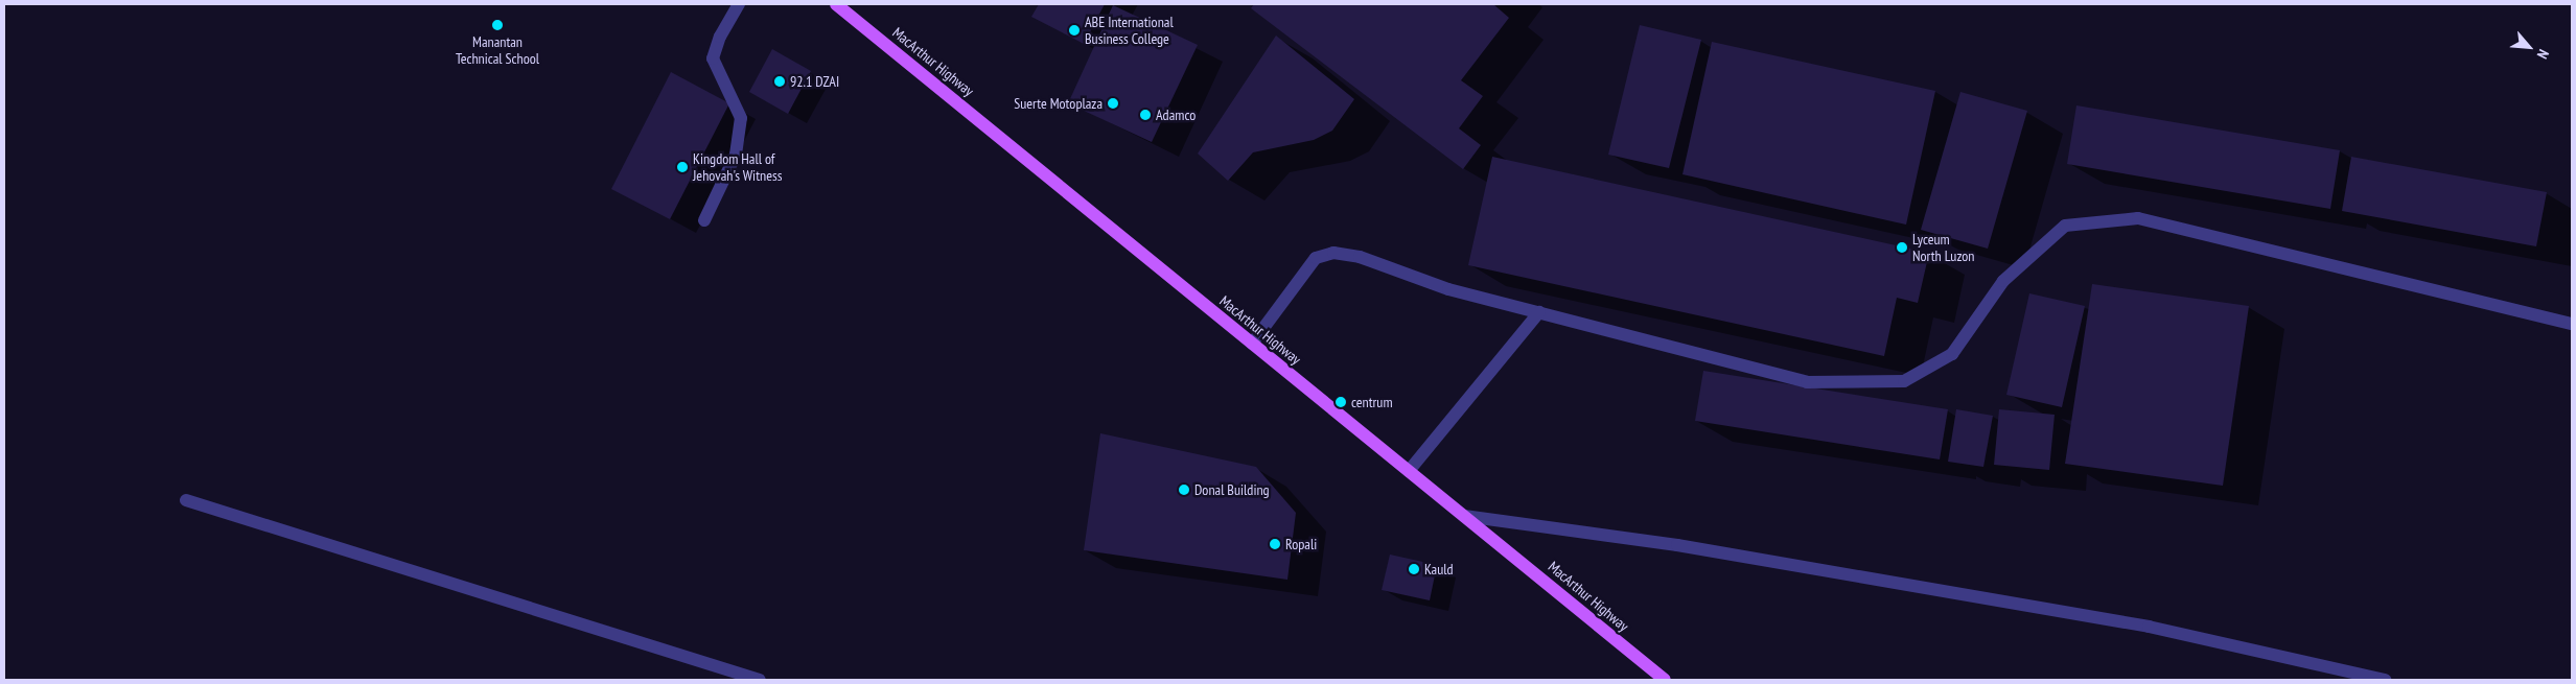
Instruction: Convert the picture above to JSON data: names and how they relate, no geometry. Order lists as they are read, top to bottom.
{
  "streets": {
    "main road": ["MacArthur Highway"]
  },
  "places": [
    "Manantan Technical School",
    "ABE International Business College",
    "92.1 DZAI",
    "Suerte Motoplaza",
    "Adamco",
    "Kingdom Hall of Jehovah's Witness",
    "Lyceum North Luzon",
    "centrum",
    "Donal Building",
    "Ropali",
    "Kauld"
  ],
  "north": "bottom right"
}
